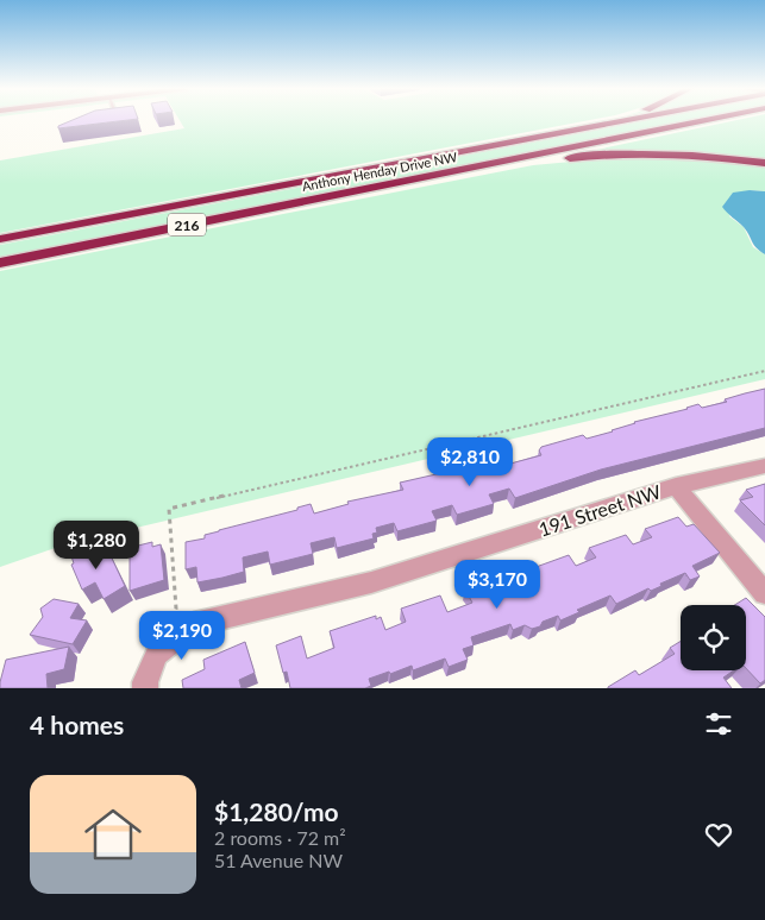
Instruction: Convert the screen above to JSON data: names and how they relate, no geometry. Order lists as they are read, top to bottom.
{
  "streets": {
    "highway": ["Anthony Henday Drive NW", "216"],
    "street": ["191 Street NW"]
  },
  "page": {
    "price": [
      "$2,810",
      "$1,280",
      "$3,170",
      "$2,190"
    ],
    "heading": "4 homes",
    "list": [
      {
        "name": "$1,280/mo",
        "note": "2 rooms · 72 m² · 51 Avenue NW"
      }
    ]
  }
}
